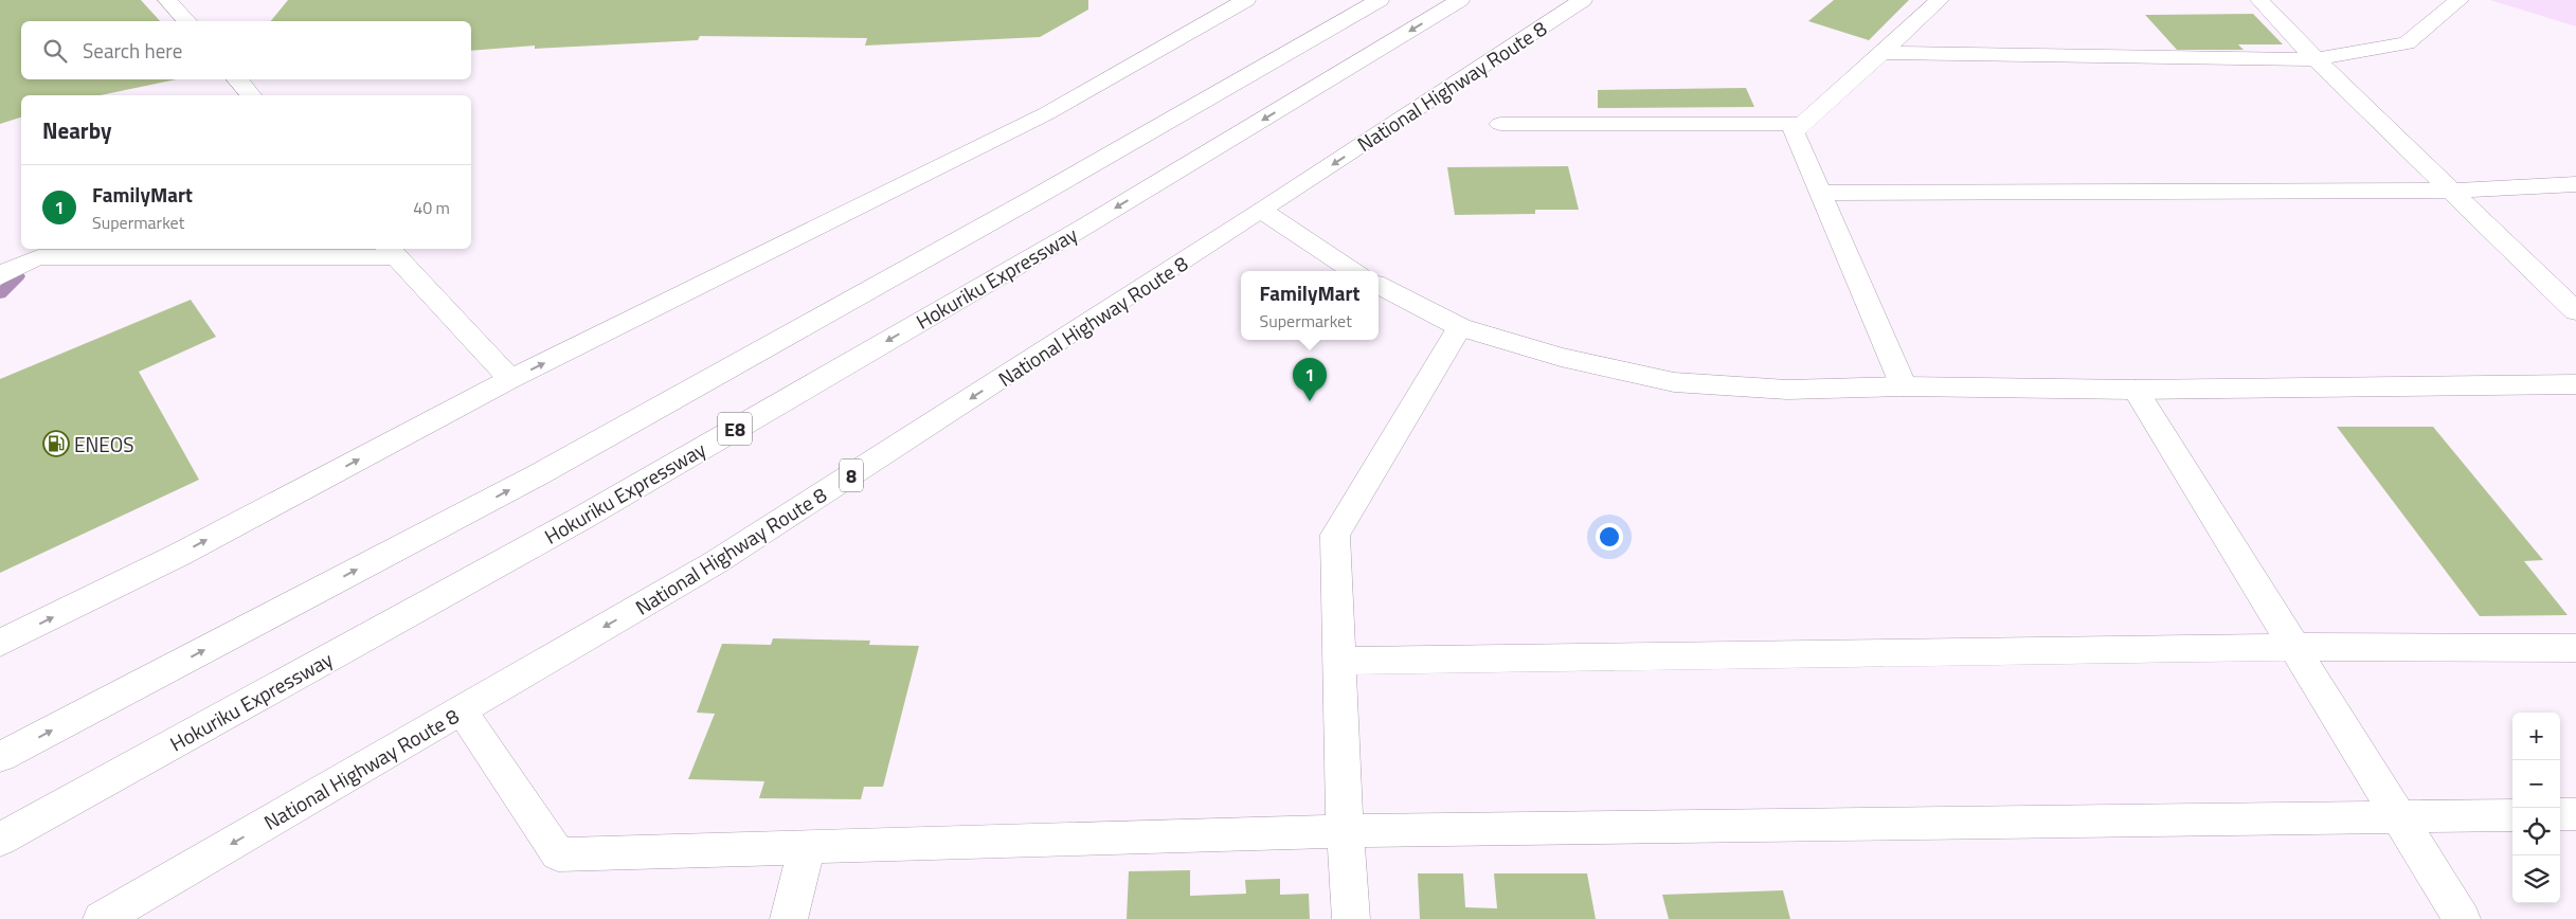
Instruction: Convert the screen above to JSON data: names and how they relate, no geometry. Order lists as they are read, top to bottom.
{
  "streets": {
    "main road": [
      "National Highway Route 8",
      "Hokuriku Expressway",
      "E8",
      "8"
    ]
  },
  "places": {
    "fuel station": ["ENEOS"]
  },
  "page": {
    "search": "Search here",
    "heading": "Nearby",
    "list": [
      {
        "mark": "1",
        "name": "FamilyMart",
        "note": "Supermarket",
        "value": "40 m"
      }
    ],
    "popup": ["FamilyMart", "Supermarket"],
    "pins": "1",
    "map_buttons": ["+", "−"]
  }
}
